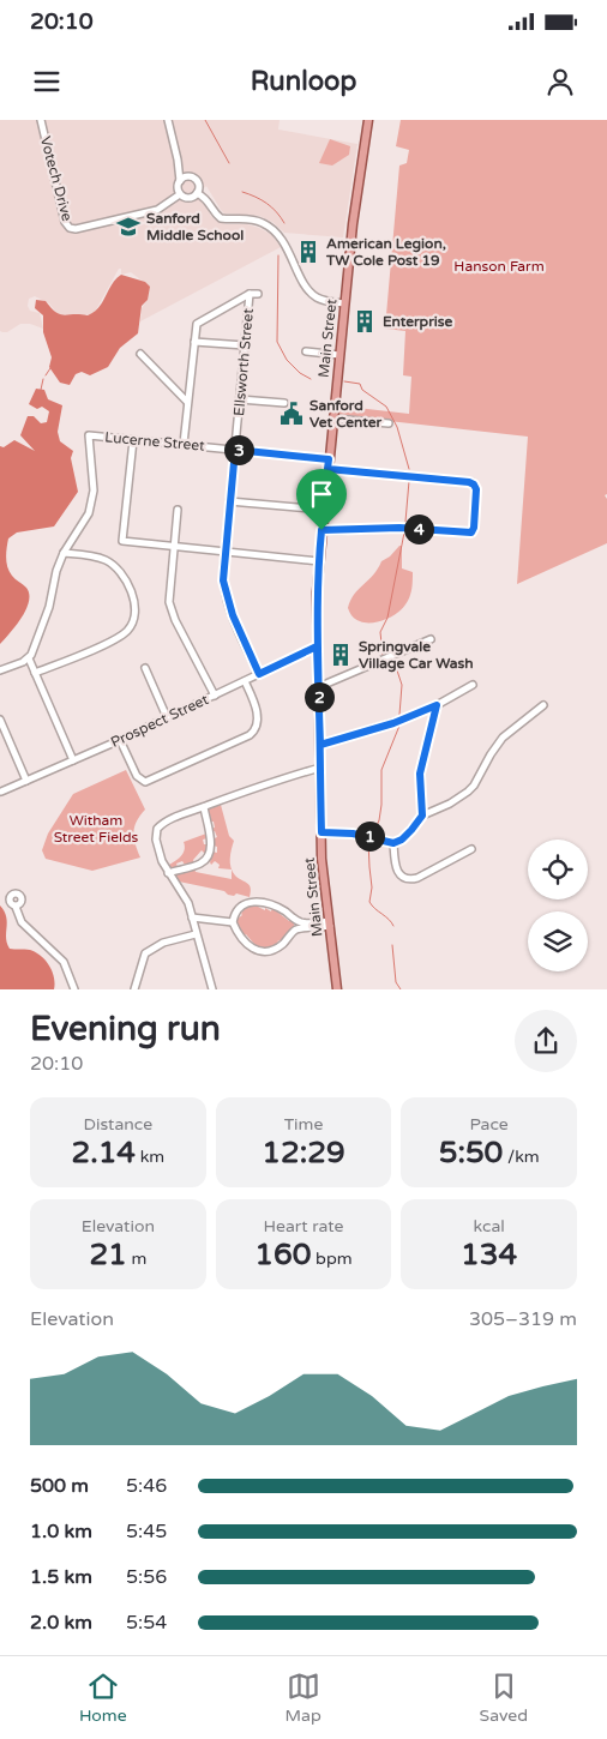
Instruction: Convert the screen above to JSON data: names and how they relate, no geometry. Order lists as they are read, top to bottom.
{
  "streets": {
    "main road": ["Main Street"],
    "street": [
      "Votech Drive",
      "Ellsworth Street",
      "Lucerne Street",
      "Prospect Street"
    ]
  },
  "crossings": [
    ["Main Street", "Lucerne Street"],
    ["Main Street", "Prospect Street"],
    ["Ellsworth Street", "Lucerne Street"],
    ["Ellsworth Street", "Prospect Street"]
  ],
  "parks": ["Hanson Farm", "Witham Street Fields"],
  "places": {
    "school or university": ["Sanford Middle School"],
    "building": ["American Legion, TW Cole Post 19", "Enterprise", "Springvale Village Car Wash"],
    "public building": ["Sanford Vet Center"]
  },
  "page": {
    "status": "20:10",
    "header": "Runloop",
    "pins": [
      "3",
      "4",
      "2",
      "1"
    ],
    "heading": ["Evening run", "20:10"],
    "stats": [
      ["Distance", "2.14 km"],
      ["Time", "12:29"],
      ["Pace", "5:50 /km"],
      ["Elevation", "21 m"],
      ["Heart rate", "160 bpm"],
      ["kcal", "134"]
    ],
    "chart": ["Elevation", "305–319 m"],
    "list": [
      {
        "name": "500 m",
        "note": "5:46"
      },
      {
        "name": "1.0 km",
        "note": "5:45"
      },
      {
        "name": "1.5 km",
        "note": "5:56"
      },
      {
        "name": "2.0 km",
        "note": "5:54"
      }
    ],
    "tabs": ["Home", "Map", "Saved"]
  }
}
